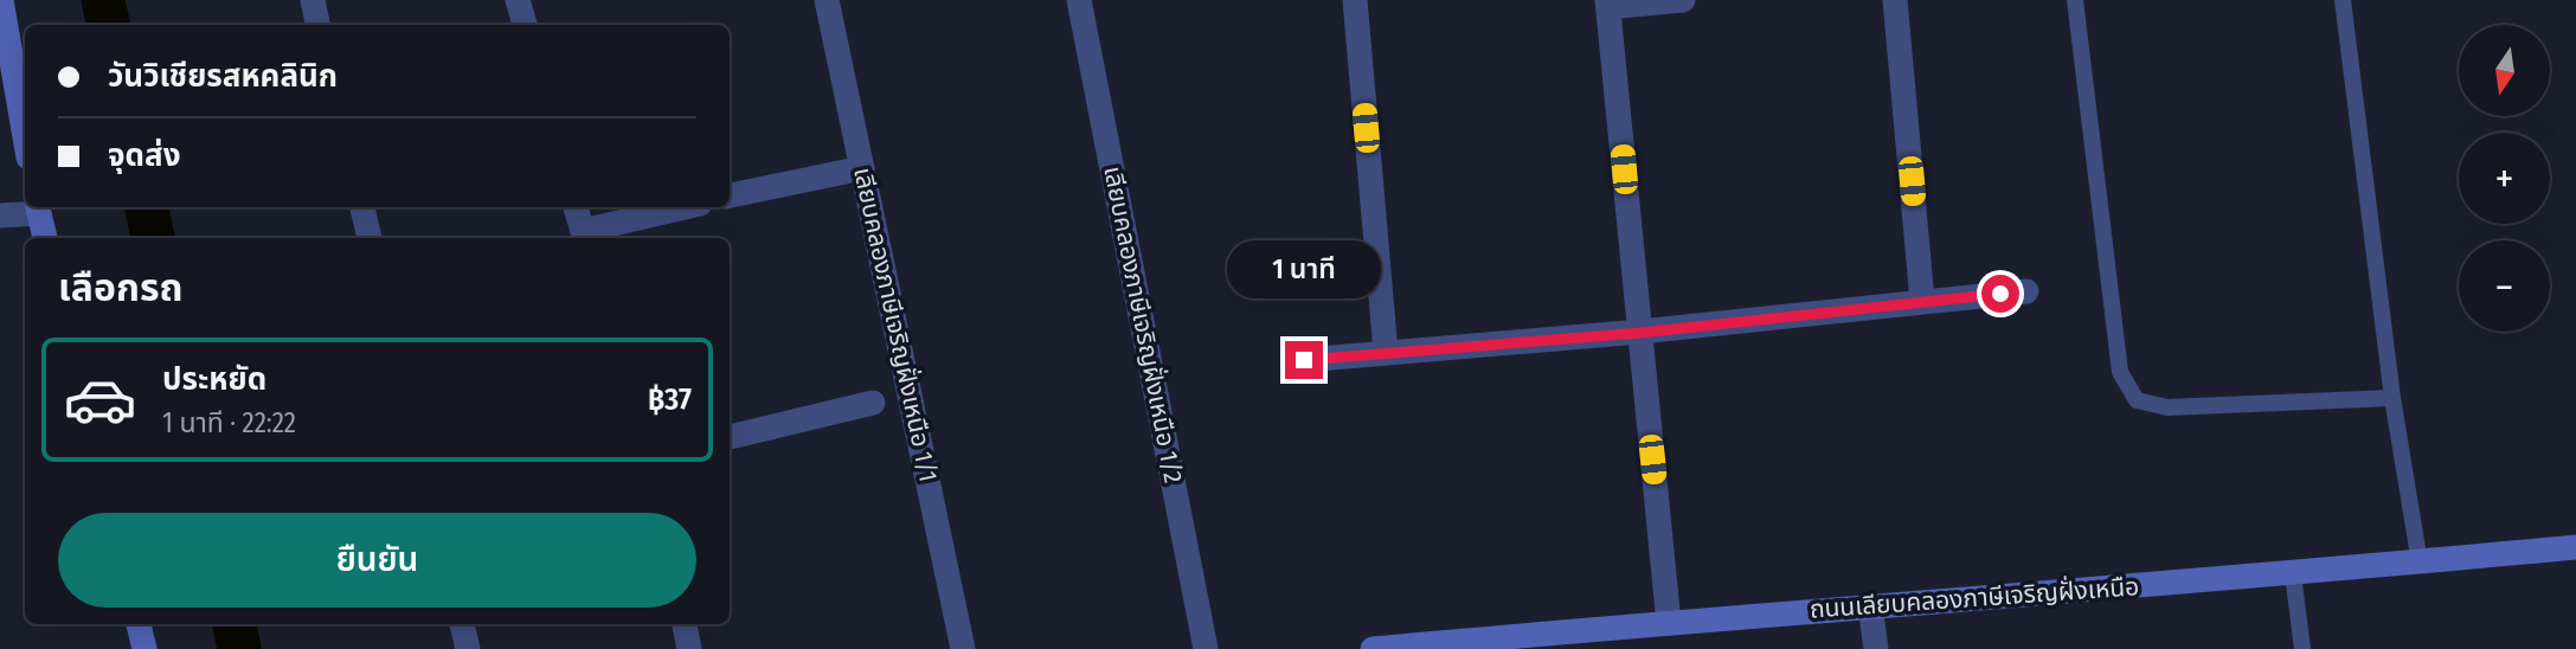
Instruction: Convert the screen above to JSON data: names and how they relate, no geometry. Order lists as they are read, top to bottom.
{
  "streets": {
    "main road": ["ถนนเลียบคลองภาษีเจริญฝั่งเหนือ"],
    "street": ["เลียบคลองภาษีเจริญฝั่งเหนือ 1/1", "เลียบคลองภาษีเจริญฝั่งเหนือ 1/2"]
  },
  "north": "bottom",
  "page": {
    "map_buttons": ["+", "−"],
    "banner": ["วันวิเชียรสหคลินิก", "จุดส่ง"],
    "heading": "เลือกรถ",
    "bubble": "1 นาที",
    "list": [
      {
        "name": "ประหยัด",
        "note": "1 นาที · 22:22",
        "value": "฿37"
      }
    ],
    "buttons": "ยืนยัน"
  }
}
